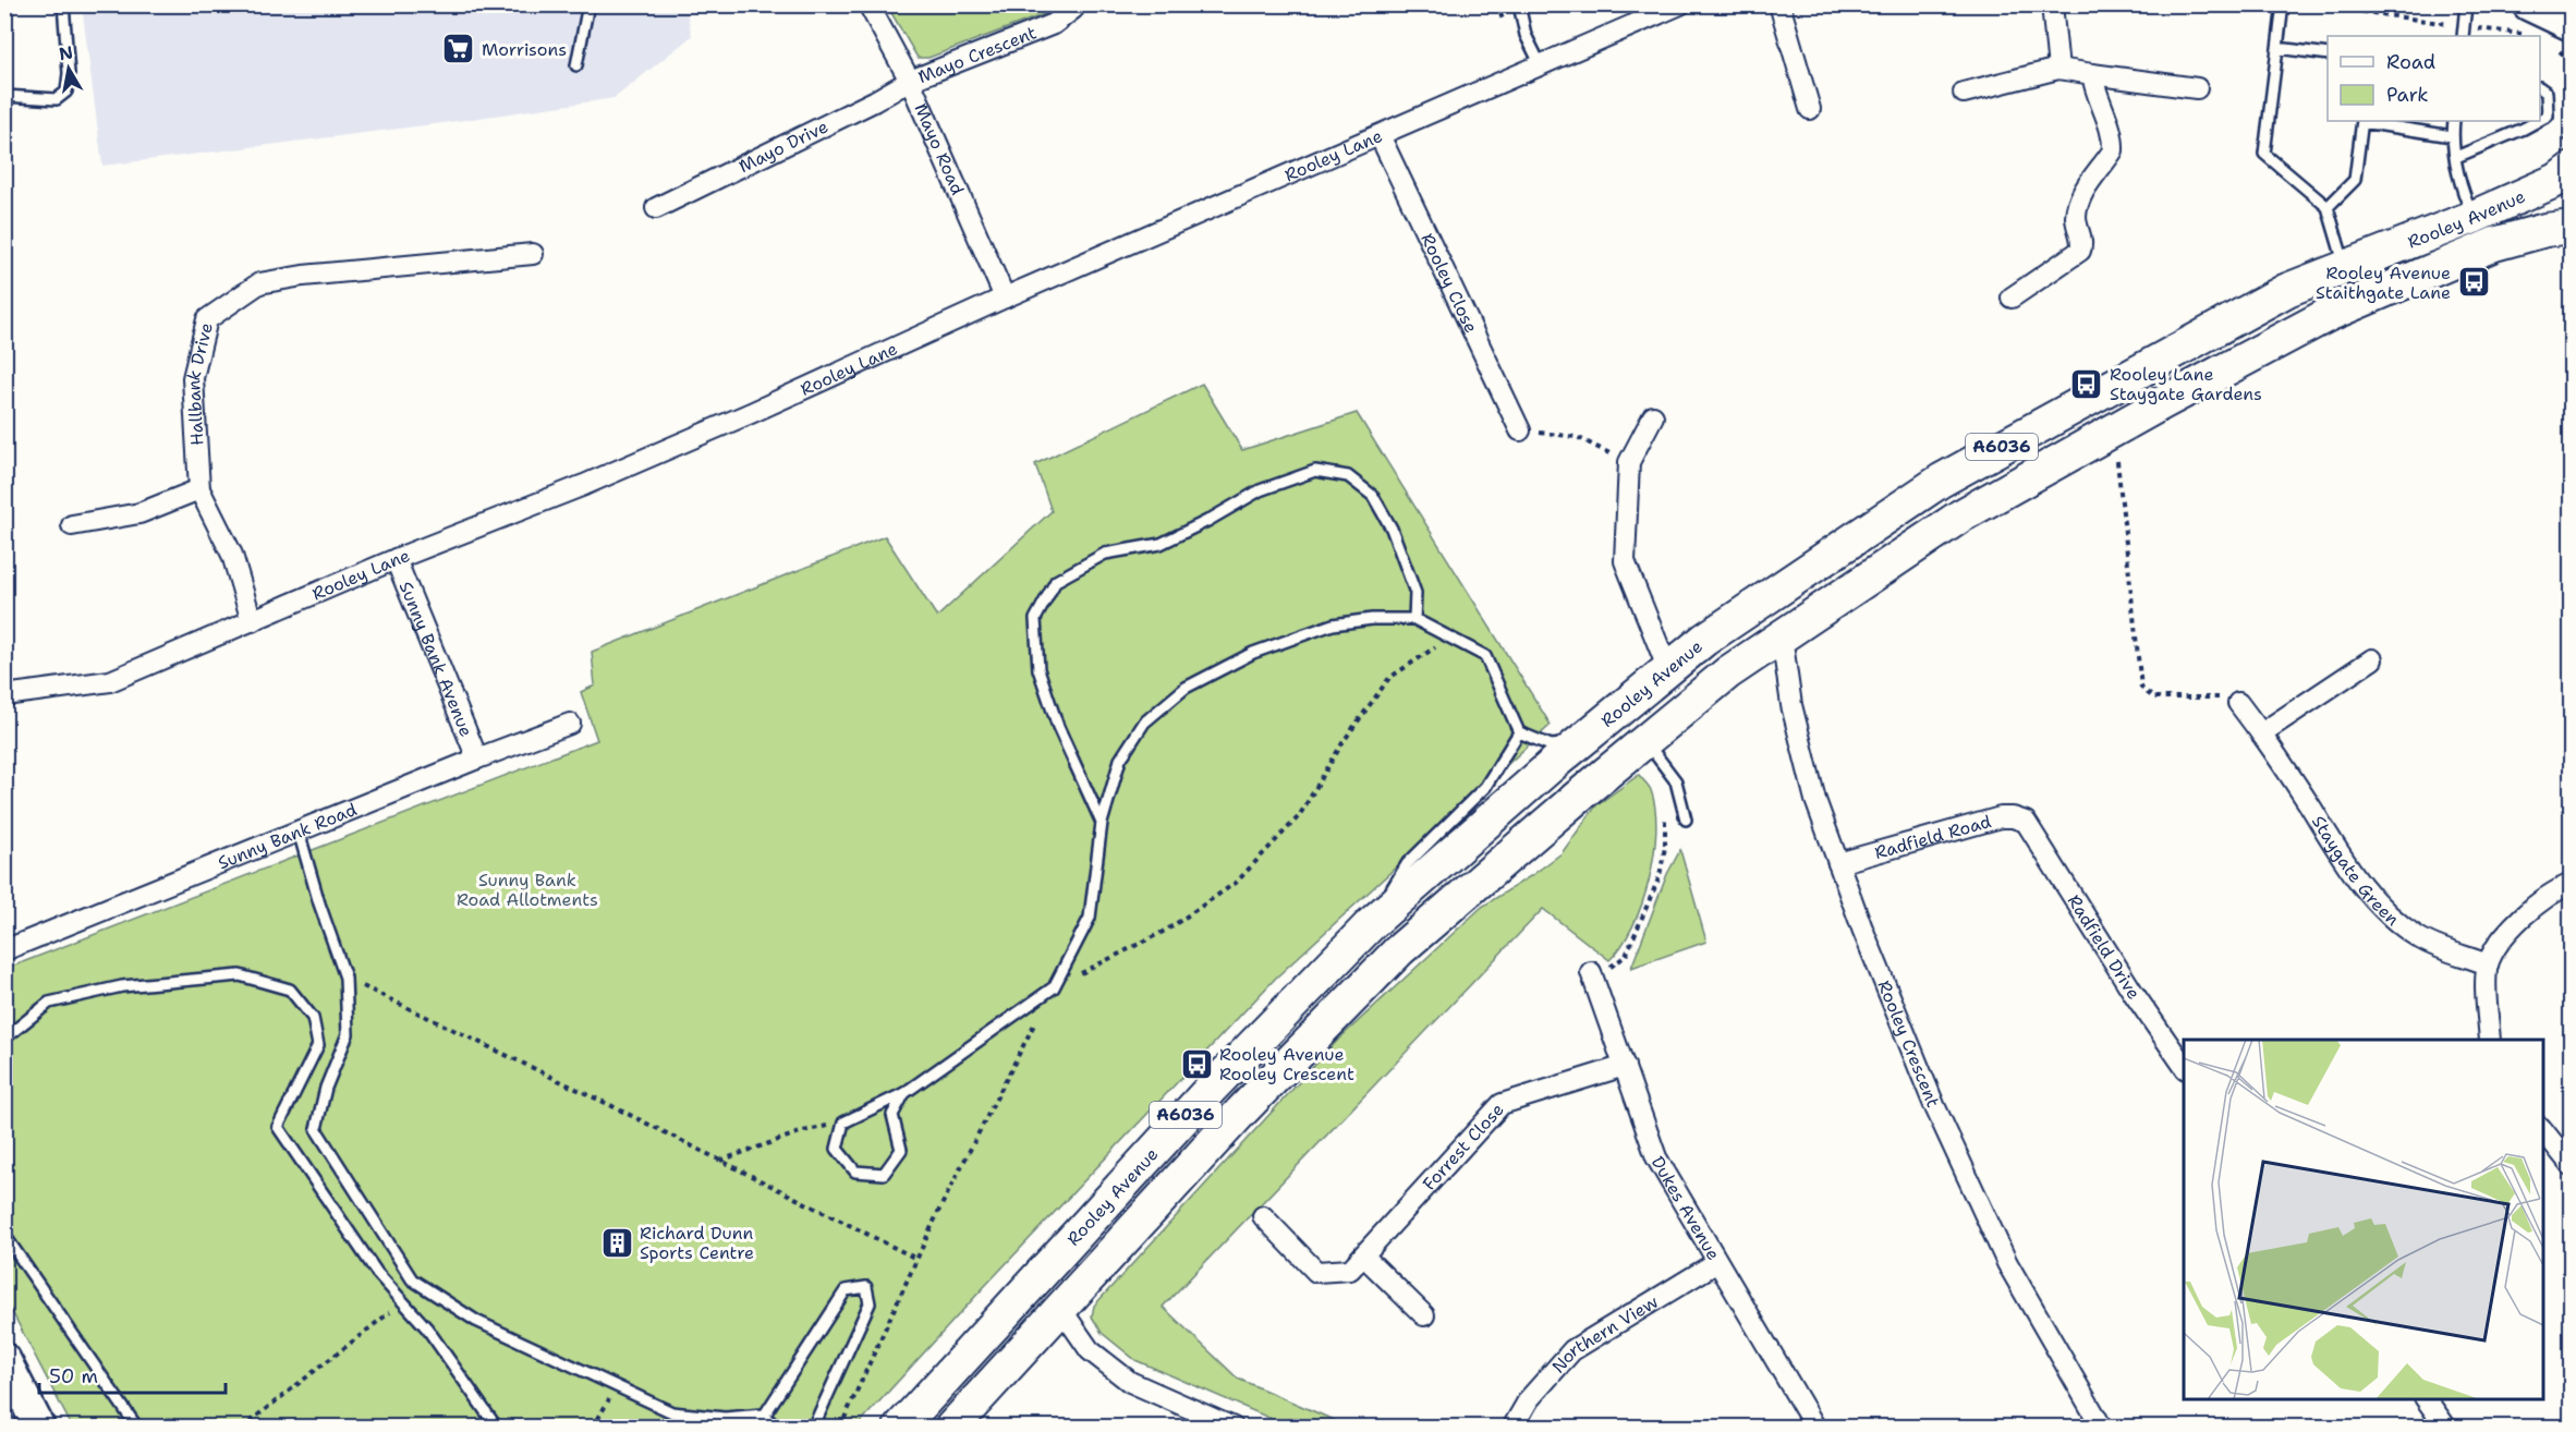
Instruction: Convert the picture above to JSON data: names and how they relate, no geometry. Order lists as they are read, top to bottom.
{
  "streets": {
    "highway": ["Rooley Avenue", "A6036"],
    "street": [
      "Mayo Crescent",
      "Mayo Drive",
      "Mayo Road",
      "Rooley Lane",
      "Rooley Close",
      "Hallbank Drive",
      "Sunny Bank Avenue",
      "Sunny Bank Road",
      "Radfield Road",
      "Staygate Green",
      "Radfield Drive",
      "Rooley Crescent",
      "Forrest Close",
      "Dukes Avenue",
      "Northern View"
    ]
  },
  "crossings": [
    ["Mayo Crescent", "Mayo Drive"],
    ["Mayo Crescent", "Mayo Road"],
    ["Mayo Drive", "Mayo Road"],
    ["Mayo Road", "Rooley Lane"],
    ["Rooley Lane", "Rooley Close"],
    ["Rooley Lane", "Hallbank Drive"],
    ["Rooley Lane", "Sunny Bank Avenue"],
    ["Rooley Avenue", "Rooley Crescent"],
    ["Sunny Bank Avenue", "Sunny Bank Road"],
    ["Radfield Road", "Radfield Drive"],
    ["Radfield Road", "Rooley Crescent"],
    ["Forrest Close", "Dukes Avenue"],
    ["Dukes Avenue", "Northern View"]
  ],
  "parks": ["Sunny Bank Road Allotments"],
  "places": {
    "supermarket": ["Morrisons"],
    "bus stop": ["Rooley Avenue Staithgate Lane", "Rooley Lane Staygate Gardens", "Rooley Avenue Rooley Crescent"],
    "building": ["Richard Dunn Sports Centre"]
  },
  "legend": ["Road", "Park"],
  "scale_bar": "50 m",
  "north": "top"
}
